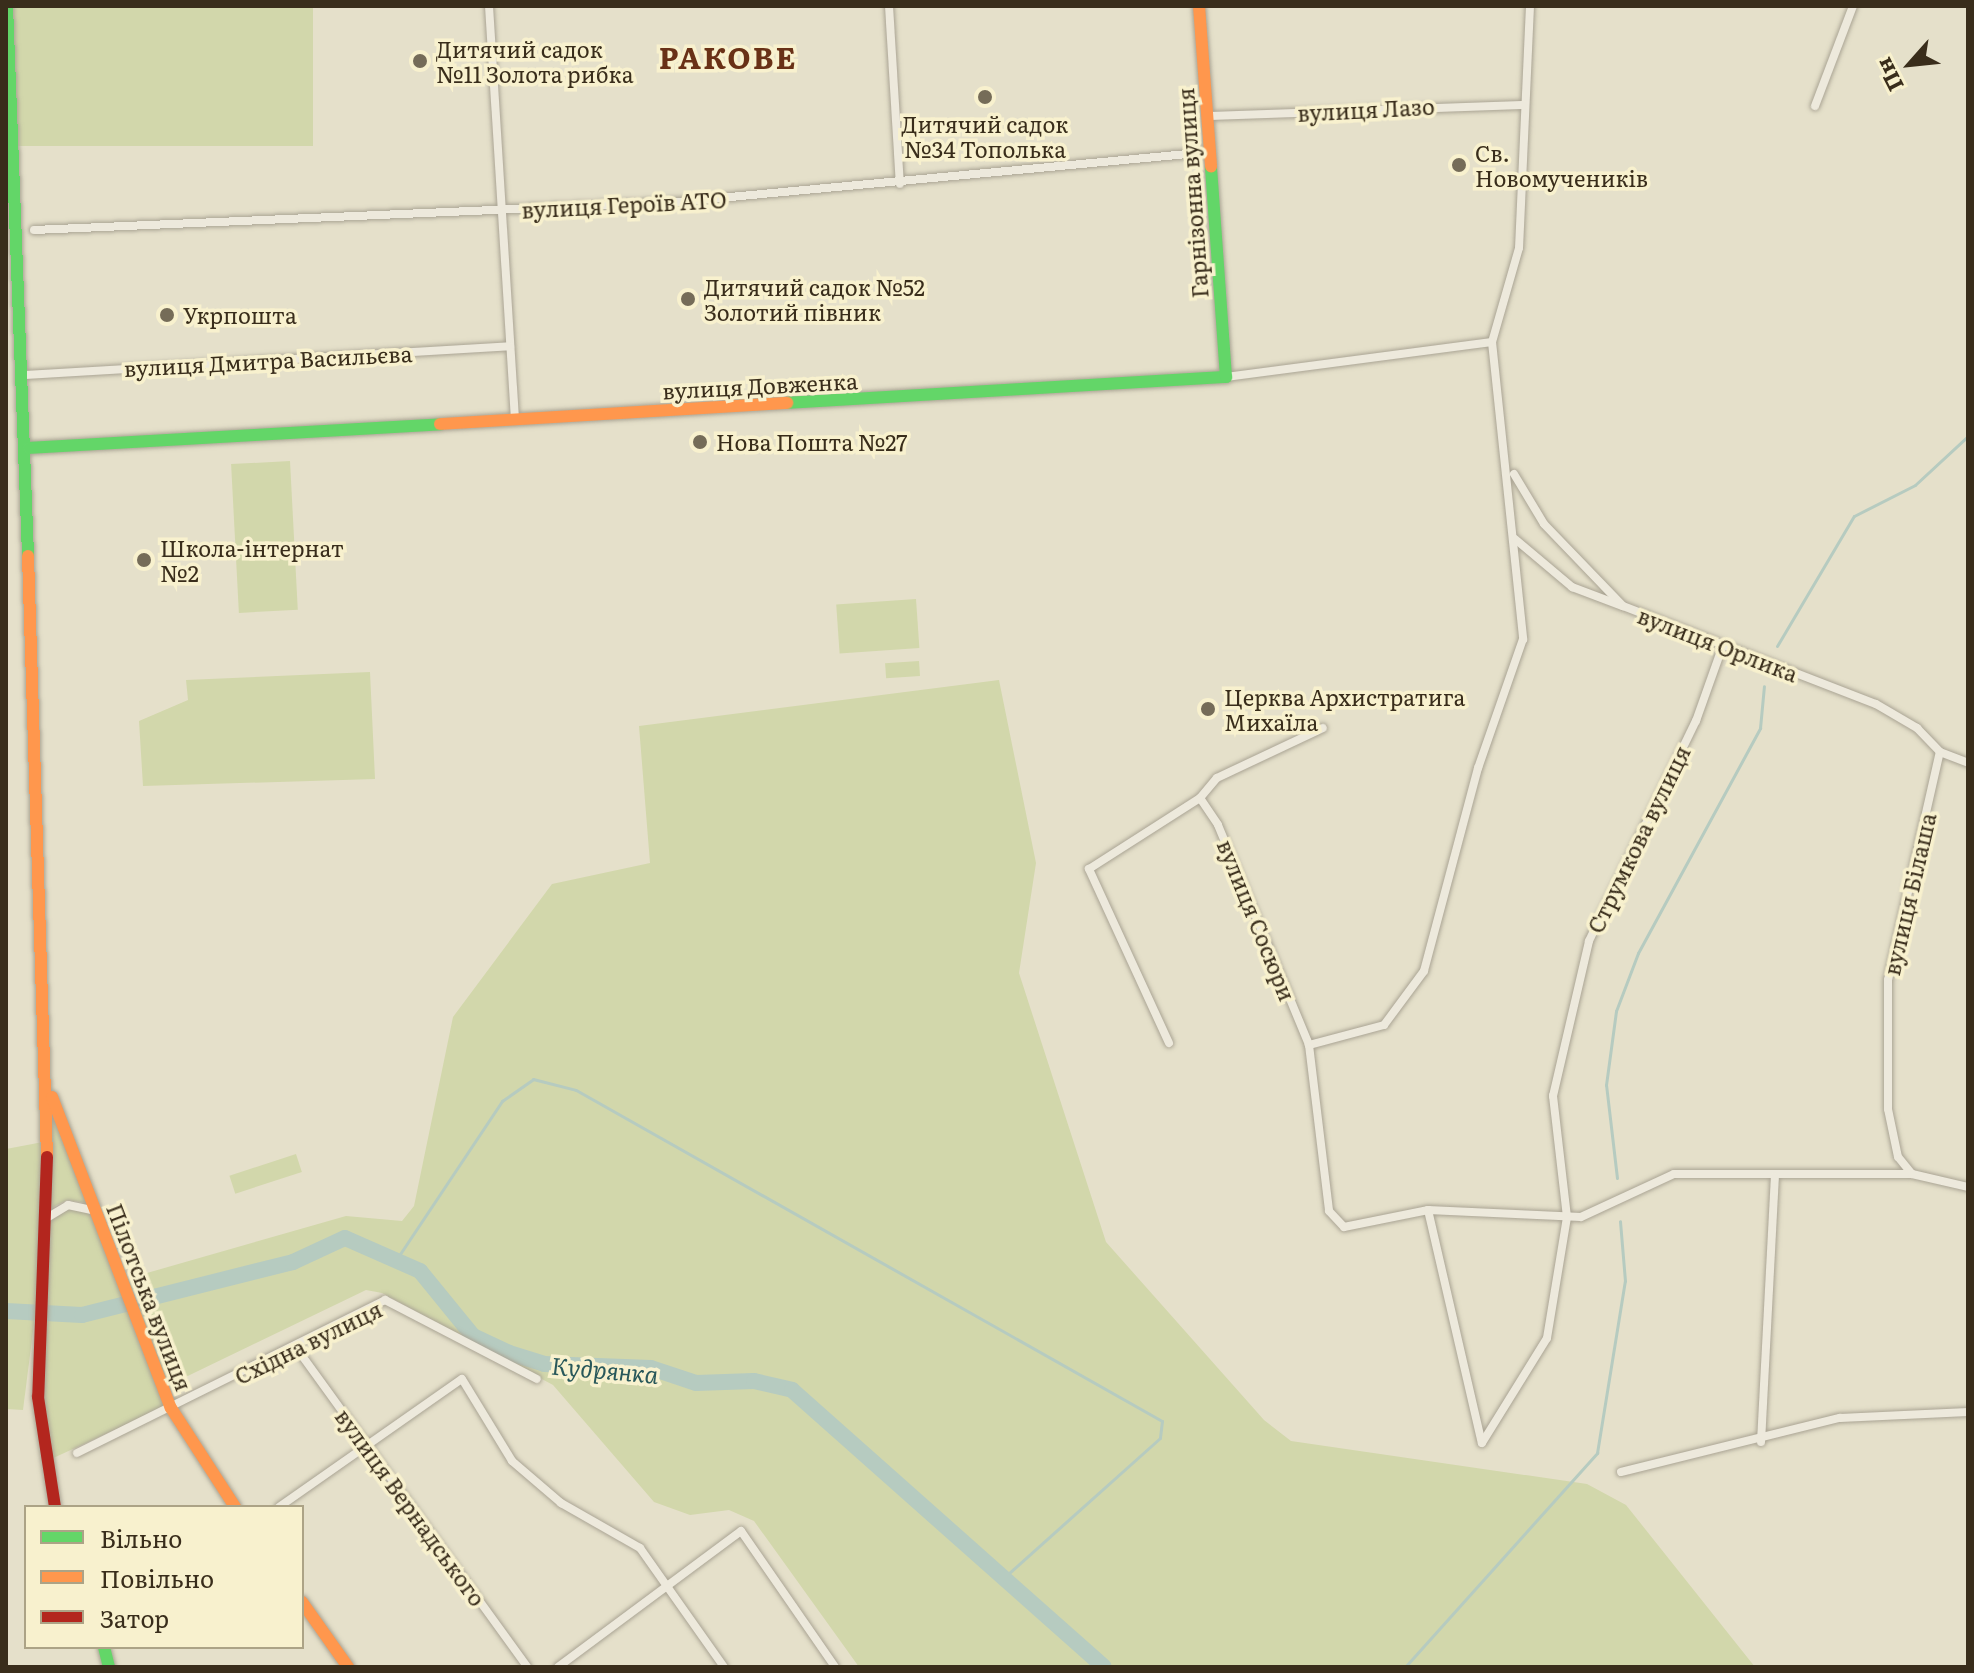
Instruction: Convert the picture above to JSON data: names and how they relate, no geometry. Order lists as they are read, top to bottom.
{
  "streets": {
    "street": [
      "вулиця Лазо",
      "Гарнізонна вулиця",
      "вулиця Героїв АТО",
      "вулиця Дмитра Васильєва",
      "вулиця Довженка",
      "вулиця Орлика",
      "Струмкова вулиця",
      "вулиця Білаша",
      "вулиця Сосюри",
      "Пілотська вулиця",
      "Східна вулиця",
      "вулиця Вернадського"
    ]
  },
  "crossings": [
    ["вулиця Лазо", "Гарнізонна вулиця"],
    ["Гарнізонна вулиця", "вулиця Героїв АТО"],
    ["Гарнізонна вулиця", "вулиця Довженка"],
    ["вулиця Орлика", "Струмкова вулиця"],
    ["вулиця Орлика", "вулиця Білаша"],
    ["Струмкова вулиця", "вулиця Сосюри"],
    ["Пілотська вулиця", "Східна вулиця"],
    ["Східна вулиця", "вулиця Вернадського"]
  ],
  "districts": ["РАКОВЕ"],
  "water": ["Кудрянка"],
  "places": [
    "Дитячий садок №11 Золота рибка",
    "Дитячий садок №34 Тополька",
    "Св. Новомучеників",
    "Дитячий садок №52 Золотий півник",
    "Укрпошта",
    "Нова Пошта №27",
    "Школа-інтернат №2",
    "Церква Архистратига Михаїла"
  ],
  "legend": ["Вільно", "Повільно", "Затор"],
  "north": "bottom left"
}
